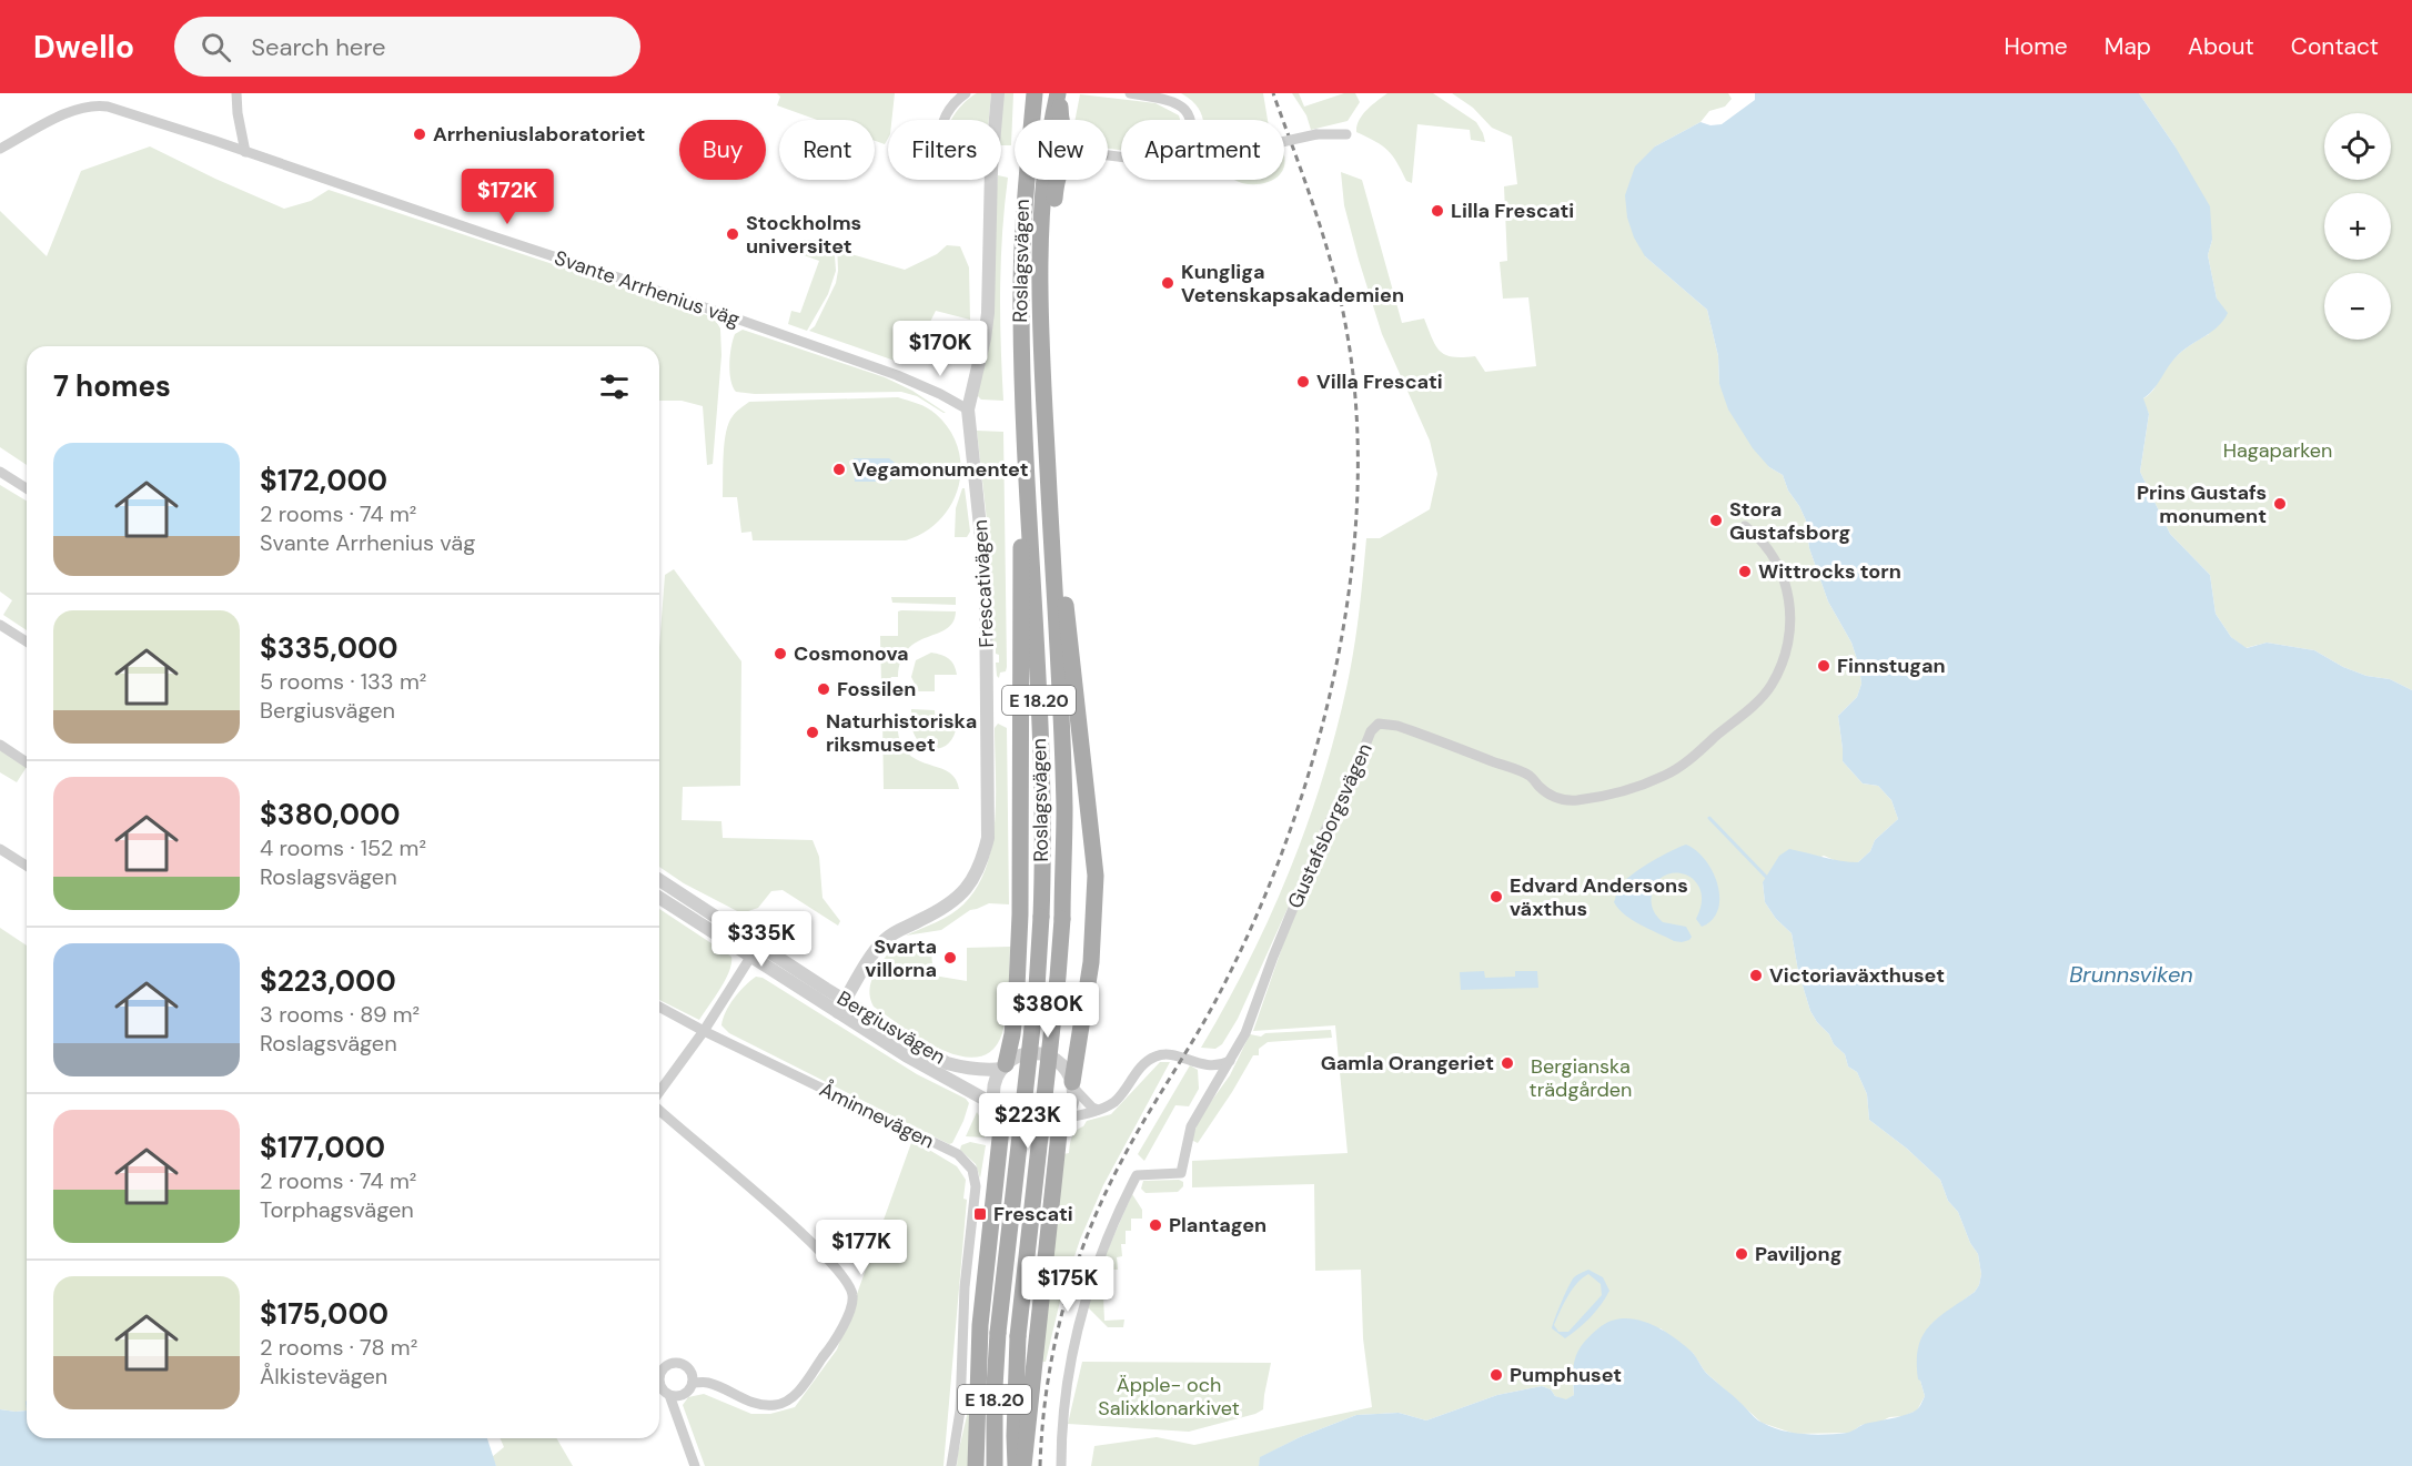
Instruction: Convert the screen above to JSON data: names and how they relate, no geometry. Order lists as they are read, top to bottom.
{
  "streets": {
    "main road": ["Roslagsvägen", "E 18.20"],
    "street": [
      "Svante Arrhenius väg",
      "Frescativägen",
      "Gustafsborgsvägen",
      "Bergiusvägen",
      "Åminnevägen"
    ]
  },
  "crossings": [
    ["Svante Arrhenius väg", "Frescativägen"],
    ["Frescativägen", "Bergiusvägen"]
  ],
  "water": ["Brunnsviken"],
  "parks": ["Hagaparken", "Bergianska trädgården", "Äpple- och Salixklonarkivet"],
  "places": {
    "other": [
      "Arrheniuslaboratoriet",
      "Lilla Frescati",
      "Stockholms universitet",
      "Kungliga Vetenskapsakademien",
      "Villa Frescati",
      "Vegamonumentet",
      "Prins Gustafs monument",
      "Stora Gustafsborg",
      "Wittrocks torn",
      "Cosmonova",
      "Finnstugan",
      "Fossilen",
      "Naturhistoriska riksmuseet",
      "Edvard Andersons växthus",
      "Svarta villorna",
      "Victoriaväxthuset",
      "Gamla Orangeriet",
      "Plantagen",
      "Paviljong",
      "Pumphuset"
    ],
    "transit": ["Frescati"]
  },
  "page": {
    "header": "Dwello",
    "search": "Search here",
    "nav": [
      "Home",
      "Map",
      "About",
      "Contact"
    ],
    "map_buttons": ["+", "−"],
    "chip": [
      "Buy",
      "Rent",
      "Filters",
      "New",
      "Apartment"
    ],
    "price": [
      "$172K",
      "$170K",
      "$335K",
      "$380K",
      "$223K",
      "$177K",
      "$175K"
    ],
    "heading": "7 homes",
    "list": [
      {
        "name": "$172,000",
        "note": "2 rooms · 74 m² · Svante Arrhenius väg"
      },
      {
        "name": "$335,000",
        "note": "5 rooms · 133 m² · Bergiusvägen"
      },
      {
        "name": "$380,000",
        "note": "4 rooms · 152 m² · Roslagsvägen"
      },
      {
        "name": "$223,000",
        "note": "3 rooms · 89 m² · Roslagsvägen"
      },
      {
        "name": "$177,000",
        "note": "2 rooms · 74 m² · Torphagsvägen"
      },
      {
        "name": "$175,000",
        "note": "2 rooms · 78 m² · Ålkistevägen"
      }
    ]
  }
}
